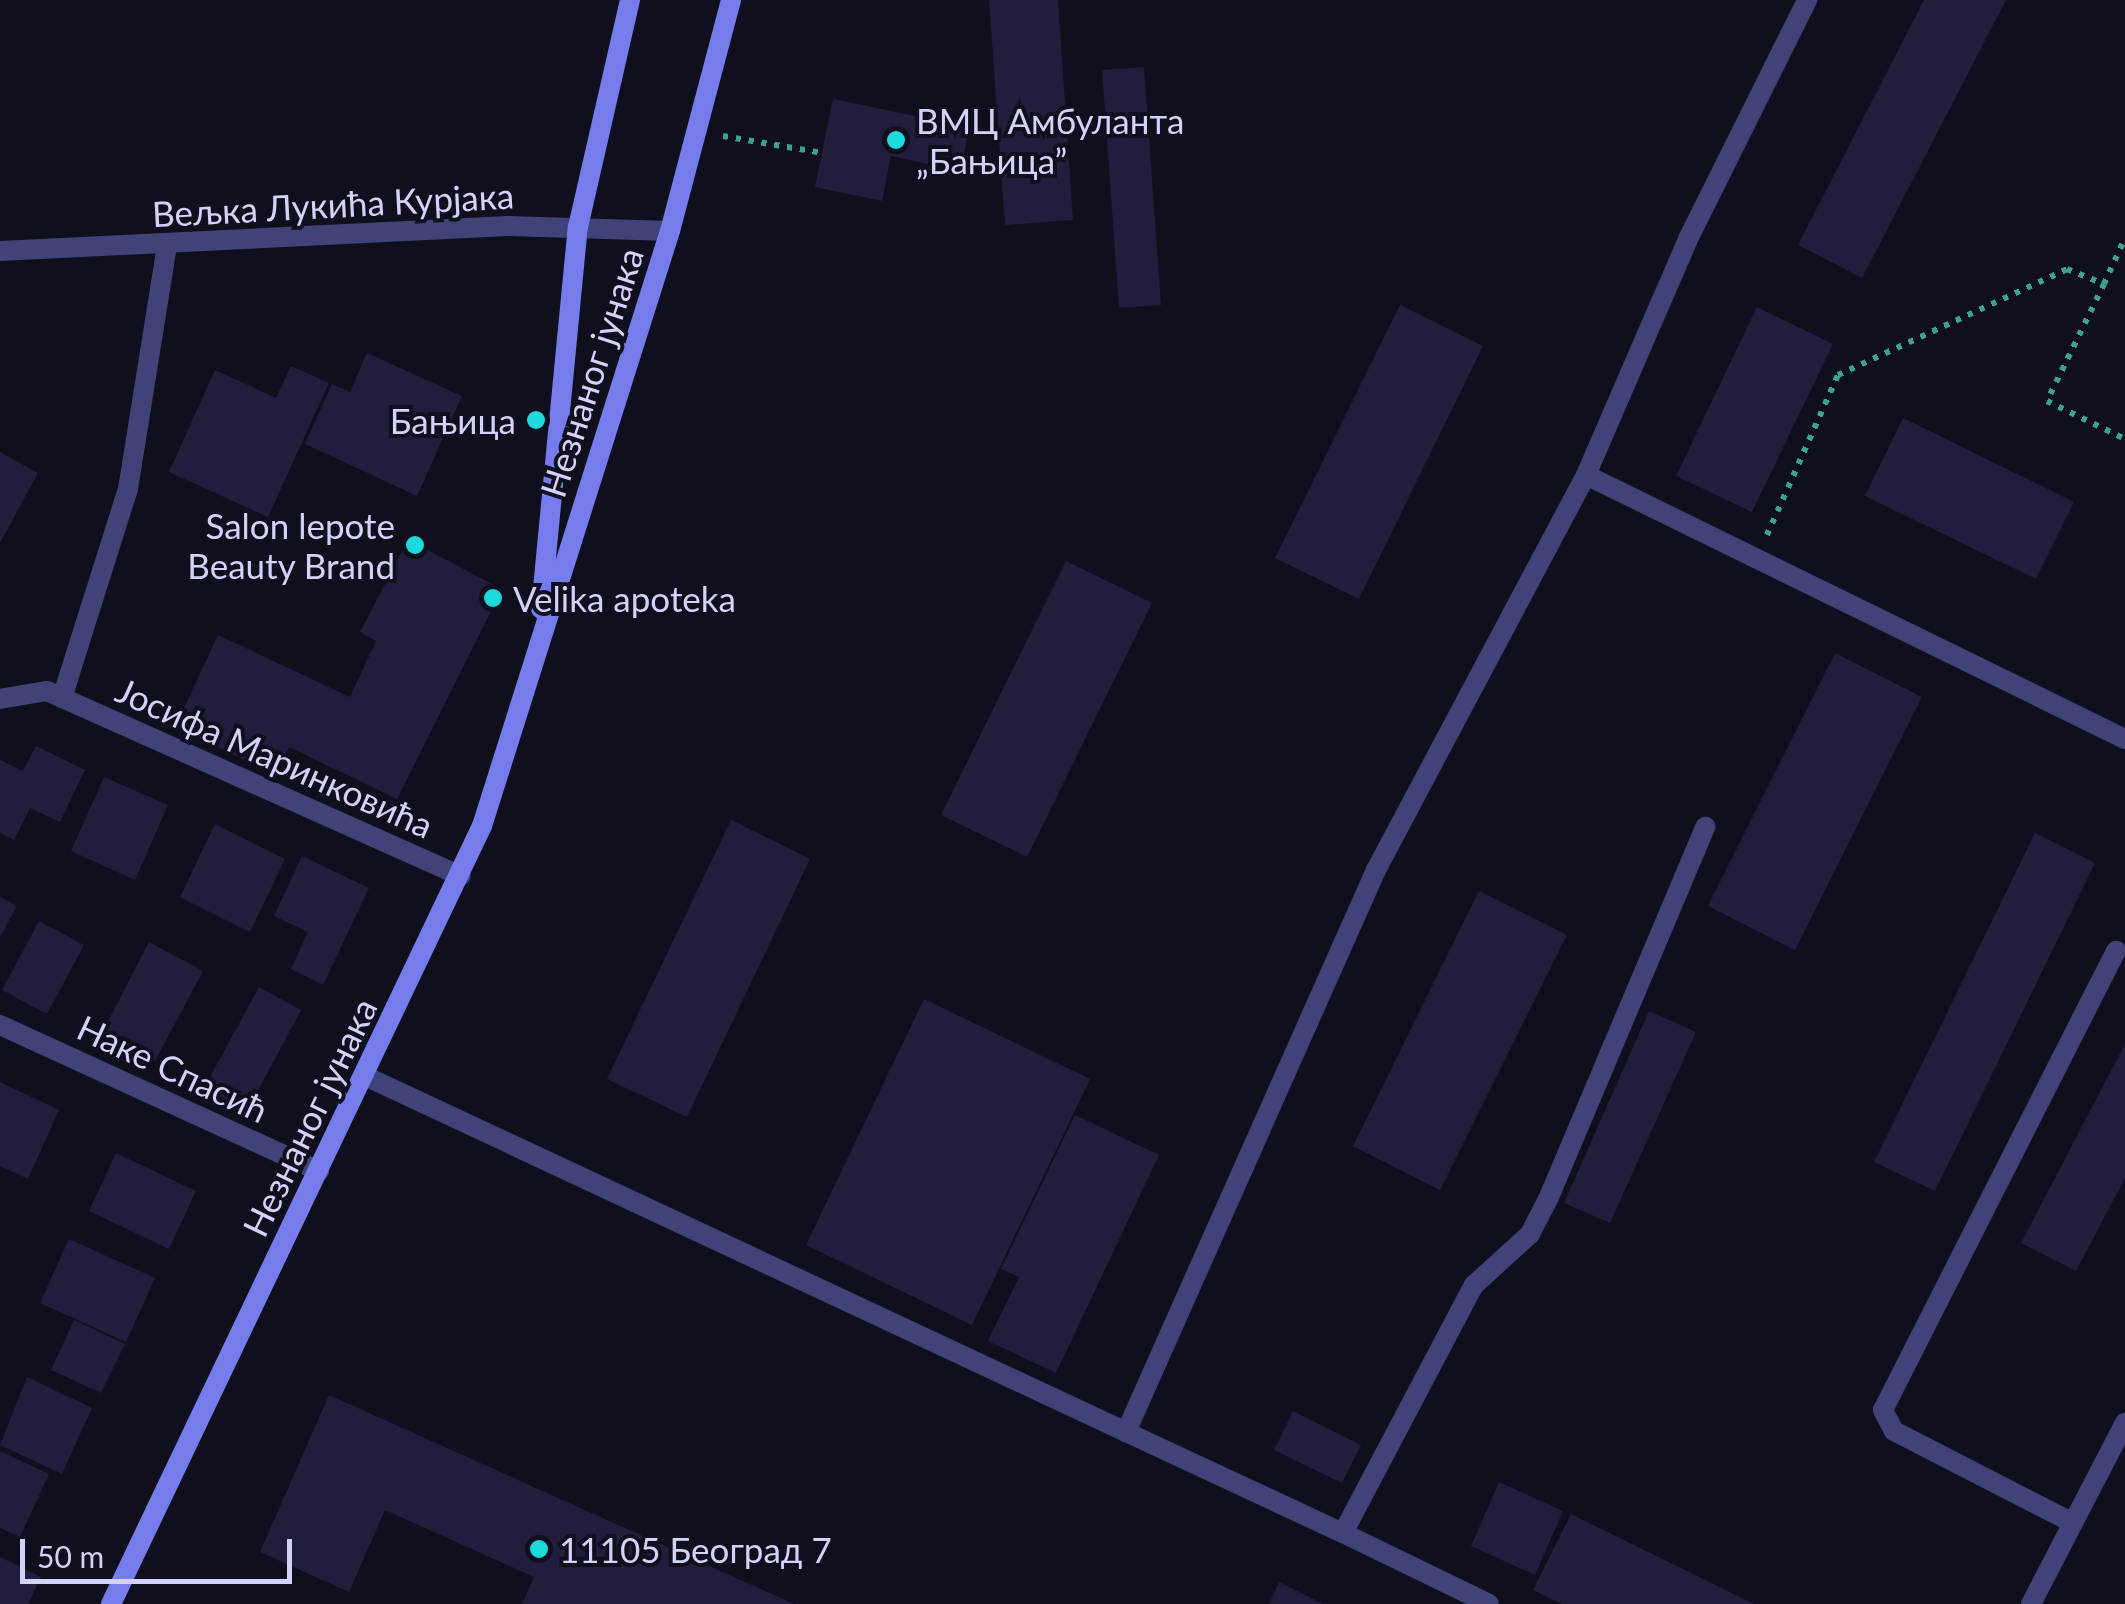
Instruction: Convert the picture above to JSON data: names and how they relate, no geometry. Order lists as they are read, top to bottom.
{
  "streets": {
    "main road": ["Незнаног јунака"],
    "street": ["Вељка Лукића Курјака", "Јосифа Маринковића", "Наке Спасић"]
  },
  "crossings": [
    ["Вељка Лукића Курјака", "Незнаног јунака"],
    ["Незнаног јунака", "Јосифа Маринковића"],
    ["Незнаног јунака", "Наке Спасић"]
  ],
  "places": [
    "ВМЦ Амбуланта „Бањица”",
    "Бањица",
    "Salon lepote Beauty Brand",
    "Velika apoteka",
    "11105 Београд 7"
  ],
  "scale_bar": "50 m"
}
